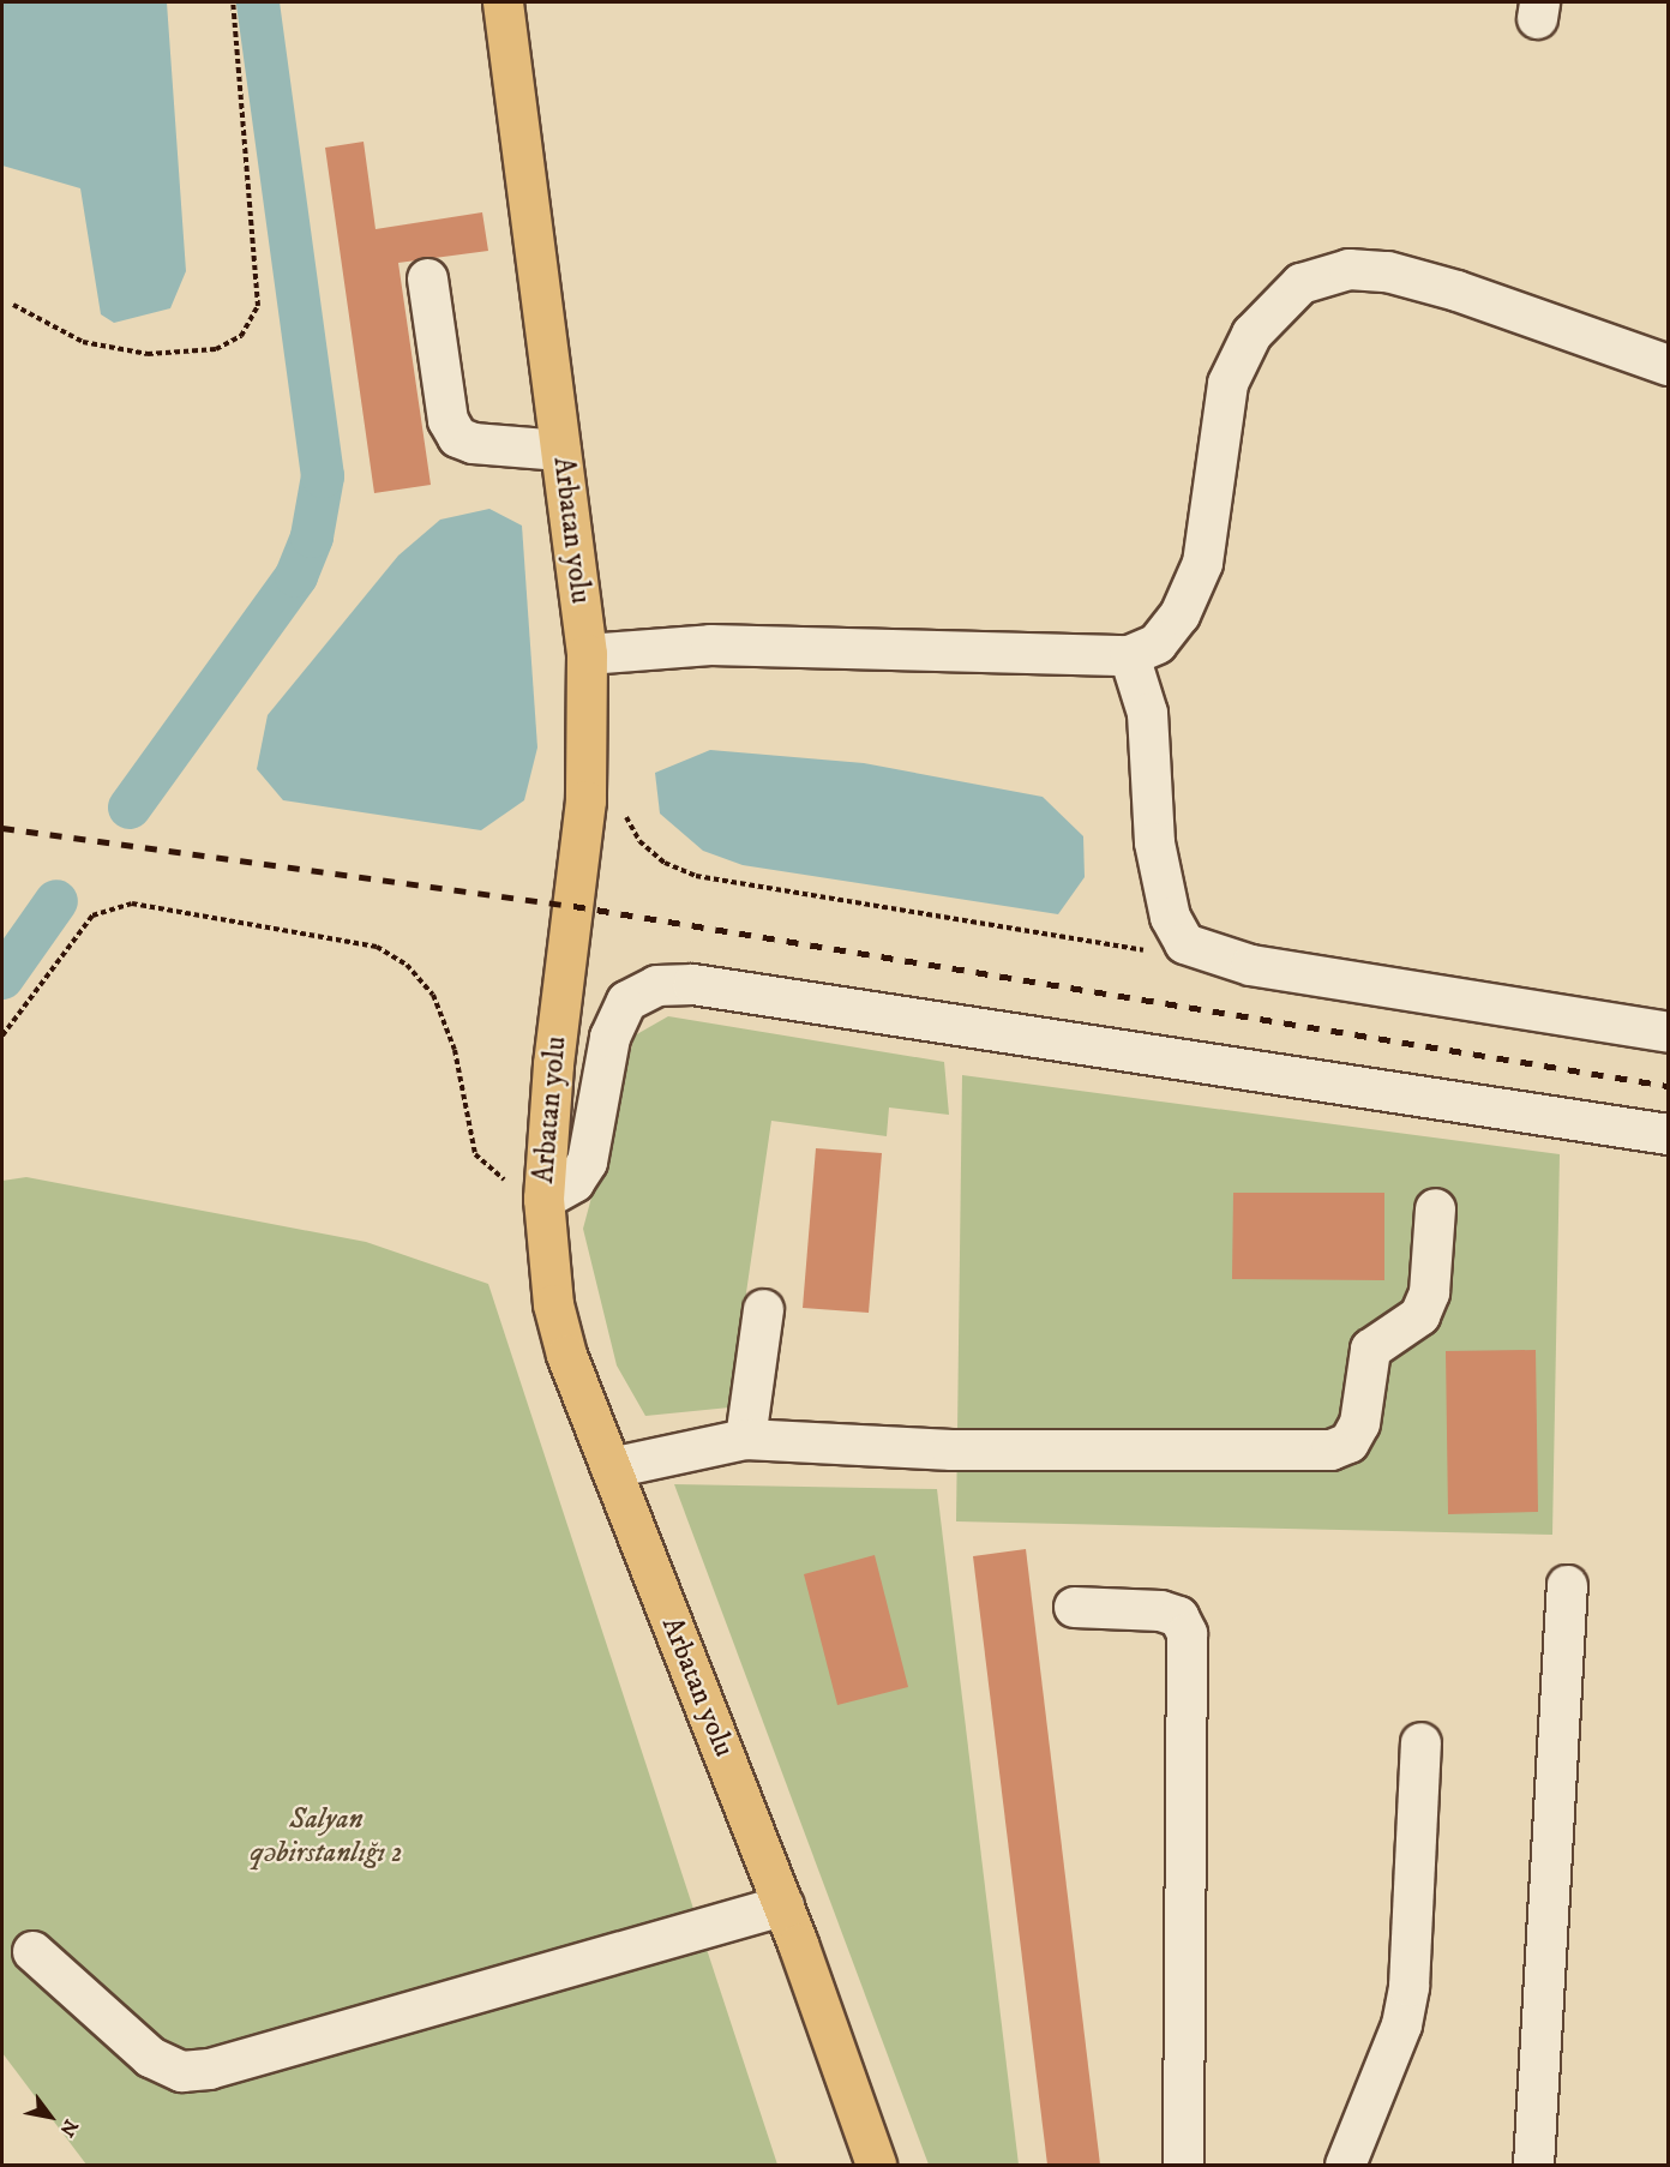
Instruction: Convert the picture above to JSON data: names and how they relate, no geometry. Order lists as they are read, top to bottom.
{
  "streets": {
    "main road": ["Arbatan yolu"]
  },
  "parks": ["Salyan qəbirstanlığı 2"],
  "north": "bottom right"
}
